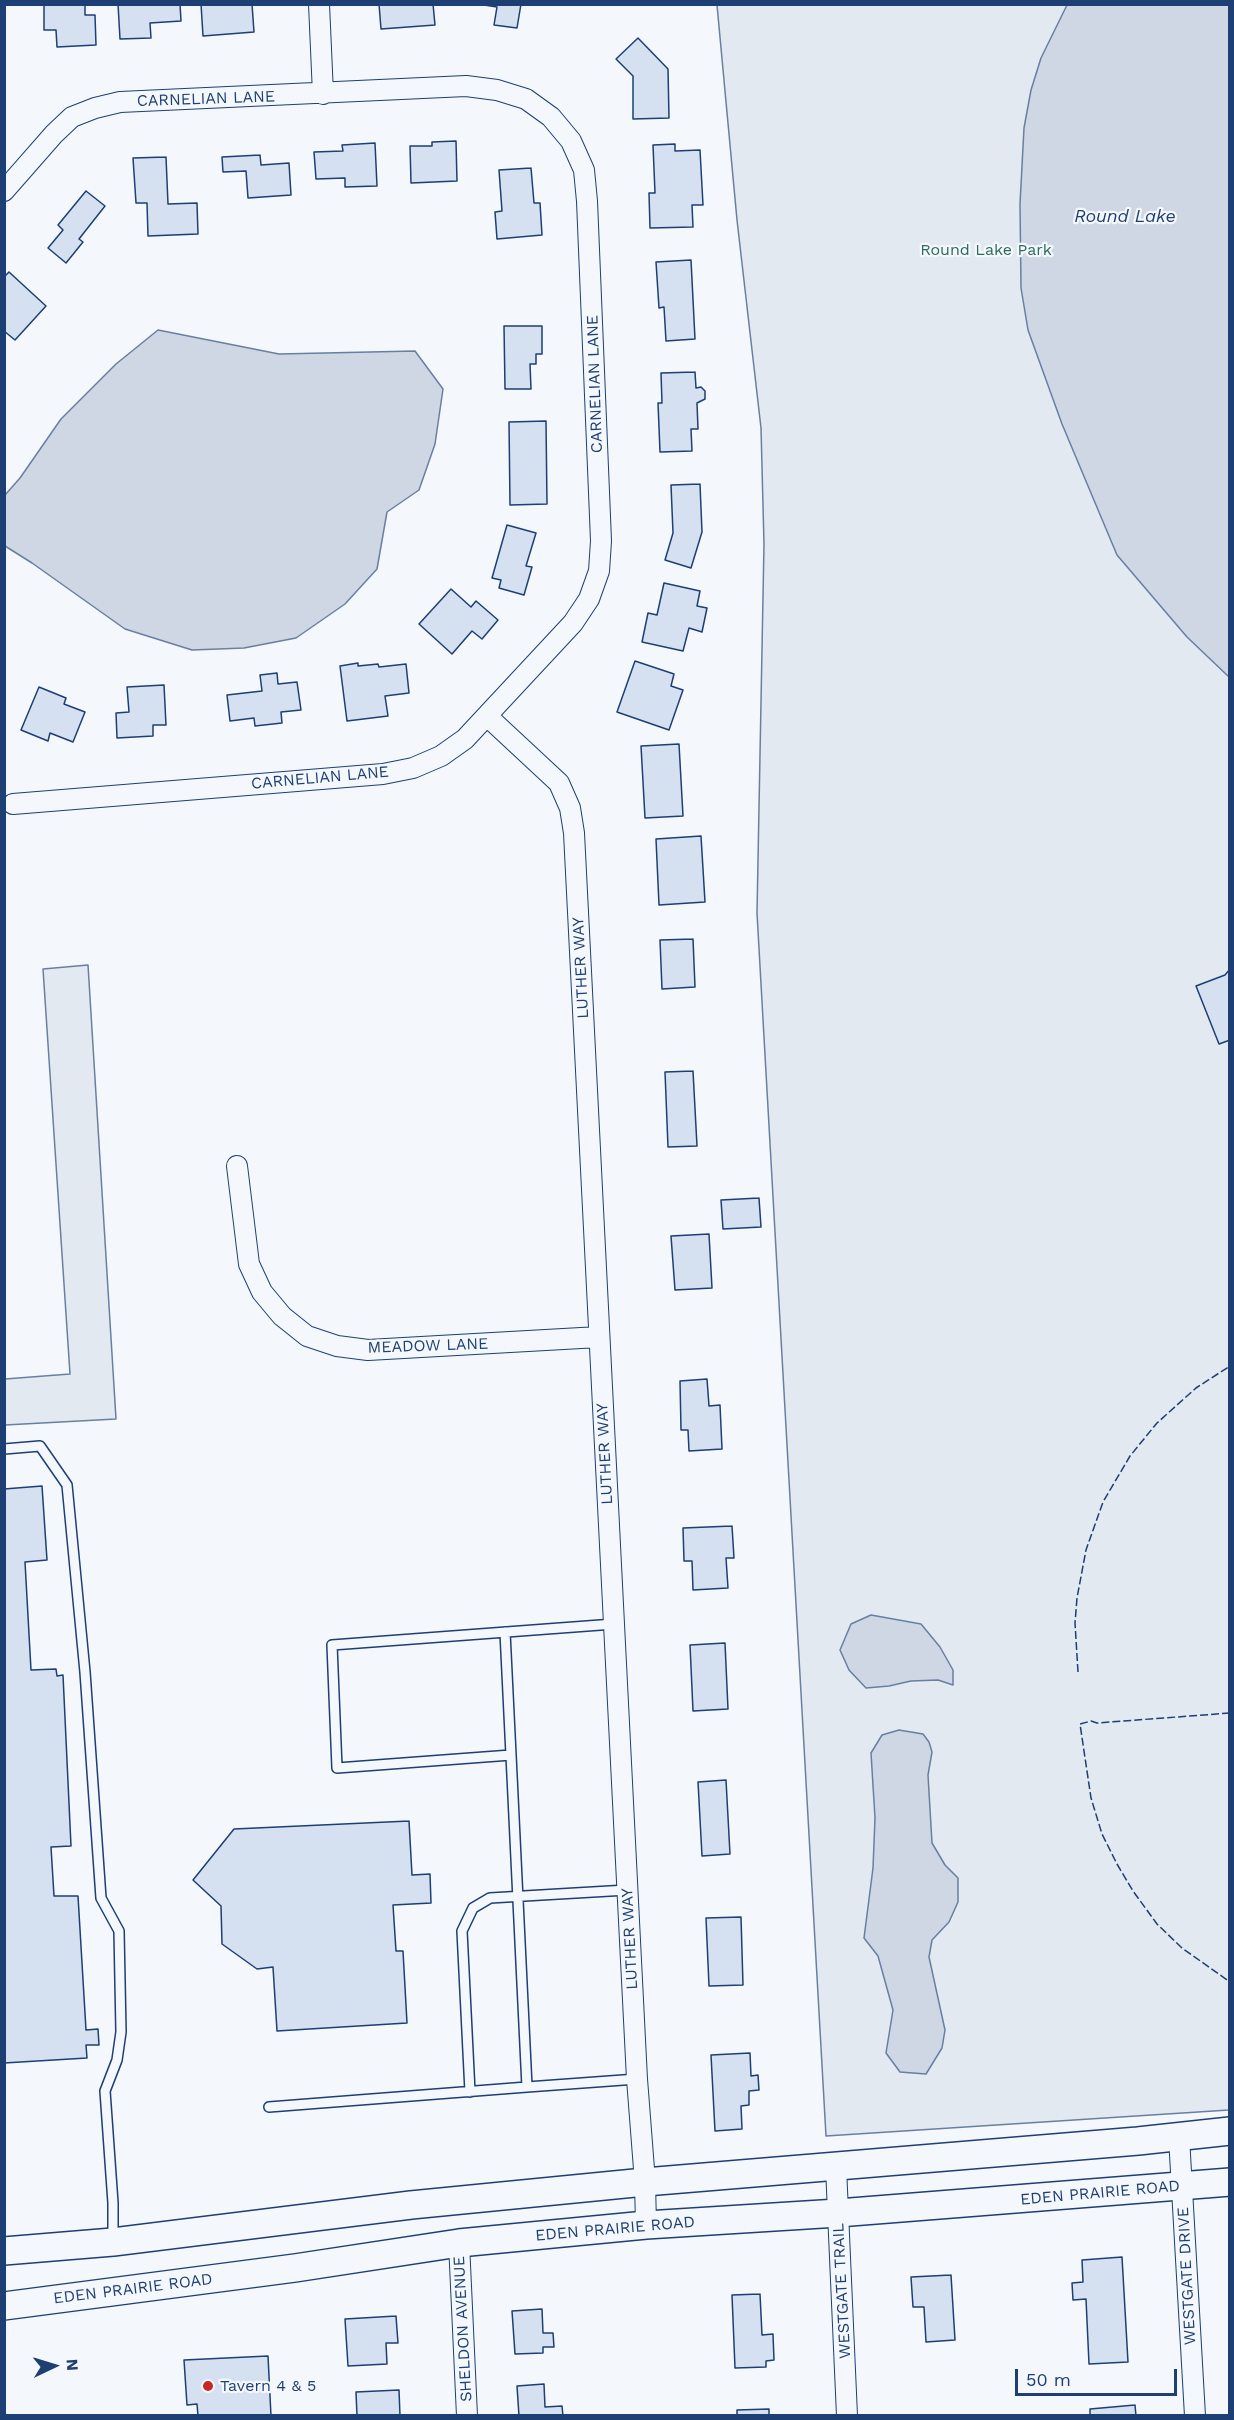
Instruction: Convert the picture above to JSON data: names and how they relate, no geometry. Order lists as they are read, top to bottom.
{
  "streets": {
    "main road": ["EDEN PRAIRIE ROAD"],
    "street": [
      "CARNELIAN LANE",
      "LUTHER WAY",
      "MEADOW LANE",
      "WESTGATE DRIVE",
      "WESTGATE TRAIL",
      "SHELDON AVENUE"
    ]
  },
  "crossings": [
    ["CARNELIAN LANE", "LUTHER WAY"],
    ["LUTHER WAY", "MEADOW LANE"],
    ["LUTHER WAY", "EDEN PRAIRIE ROAD"],
    ["EDEN PRAIRIE ROAD", "WESTGATE DRIVE"],
    ["EDEN PRAIRIE ROAD", "WESTGATE TRAIL"],
    ["EDEN PRAIRIE ROAD", "SHELDON AVENUE"]
  ],
  "water": ["Round Lake"],
  "parks": ["Round Lake Park"],
  "places": ["Tavern 4 & 5"],
  "scale_bar": "50 m",
  "north": "right"
}
